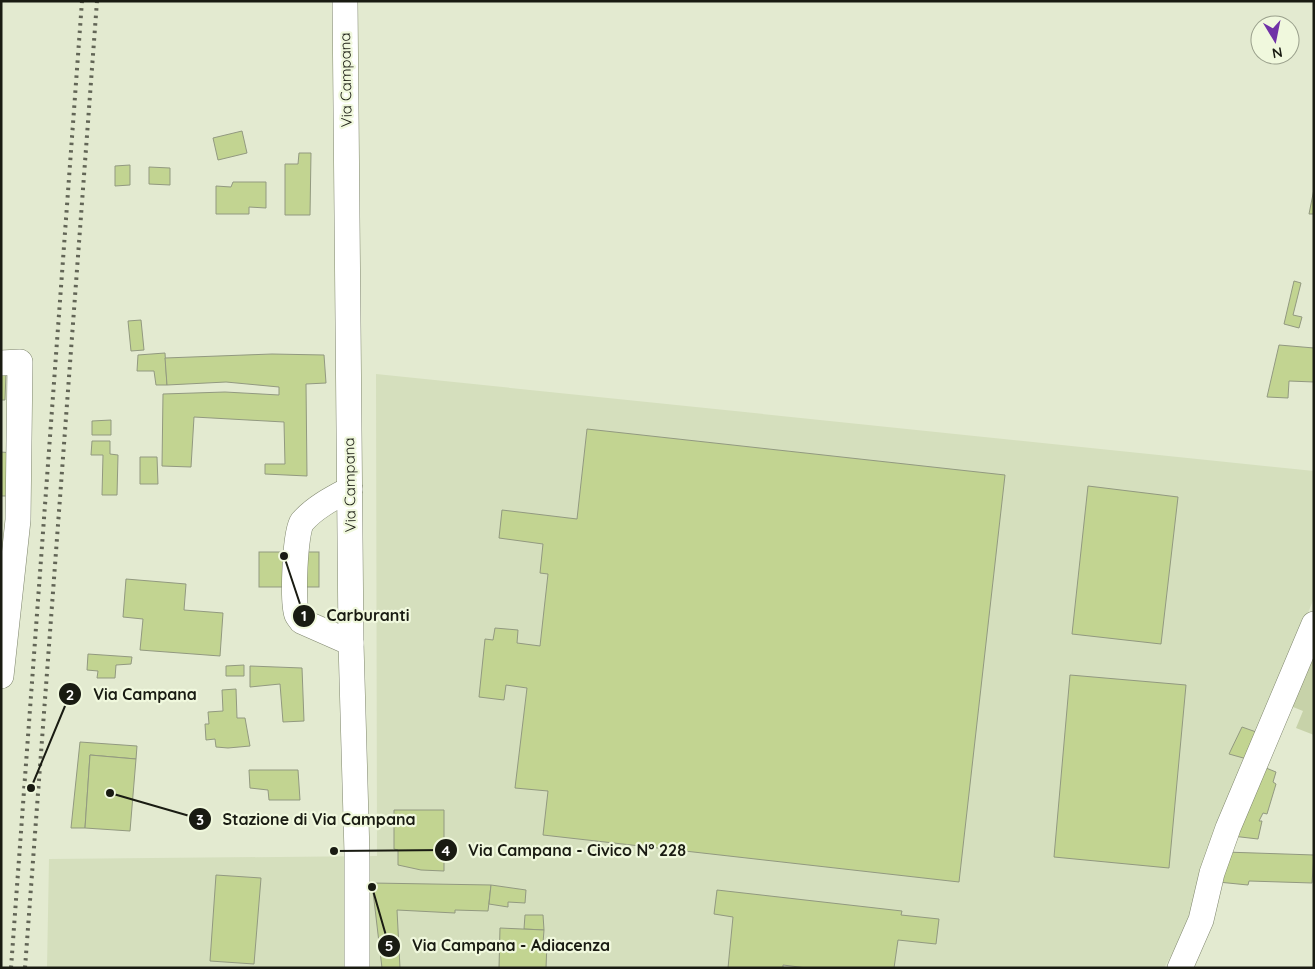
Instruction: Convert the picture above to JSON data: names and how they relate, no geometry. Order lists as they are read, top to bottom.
{
  "streets": {
    "street": ["Via Campana"]
  },
  "places": [
    "Carburanti",
    "Via Campana",
    "Stazione di Via Campana",
    "Via Campana - Civico N° 228",
    "Via Campana - Adiacenza"
  ],
  "north": "bottom"
}
